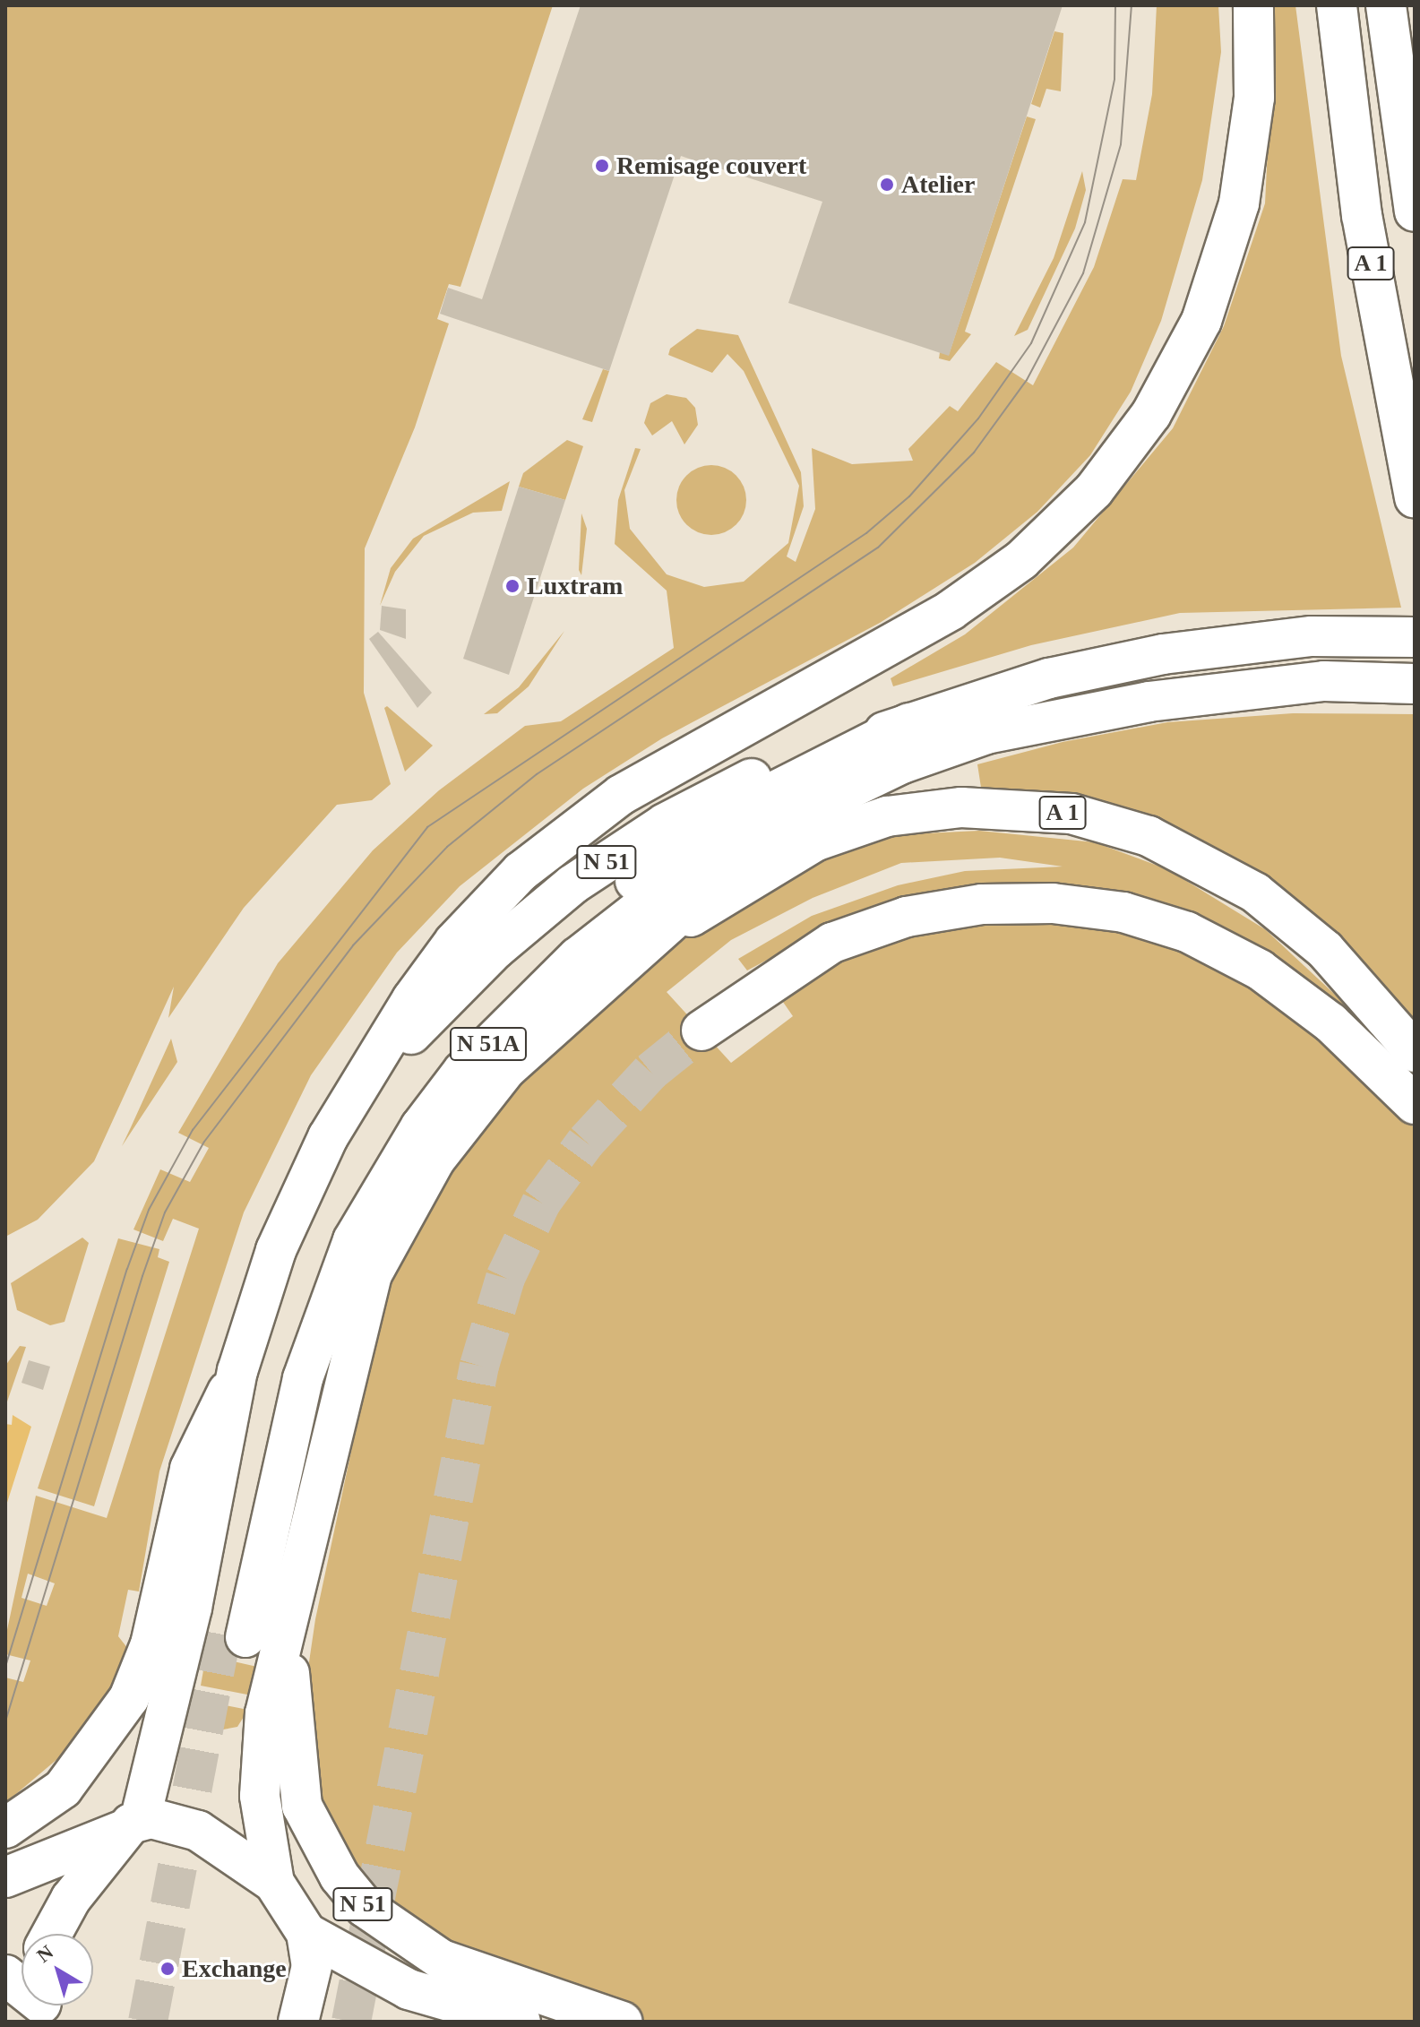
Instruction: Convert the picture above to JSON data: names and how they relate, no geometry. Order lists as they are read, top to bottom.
{
  "streets": {
    "main road": ["A 1", "N 51", "N 51A"]
  },
  "crossings": [
    ["A 1", "N 51"],
    ["N 51", "N 51A"]
  ],
  "places": [
    "Remisage couvert",
    "Atelier",
    "Luxtram",
    "Exchange"
  ],
  "north": "top left"
}
